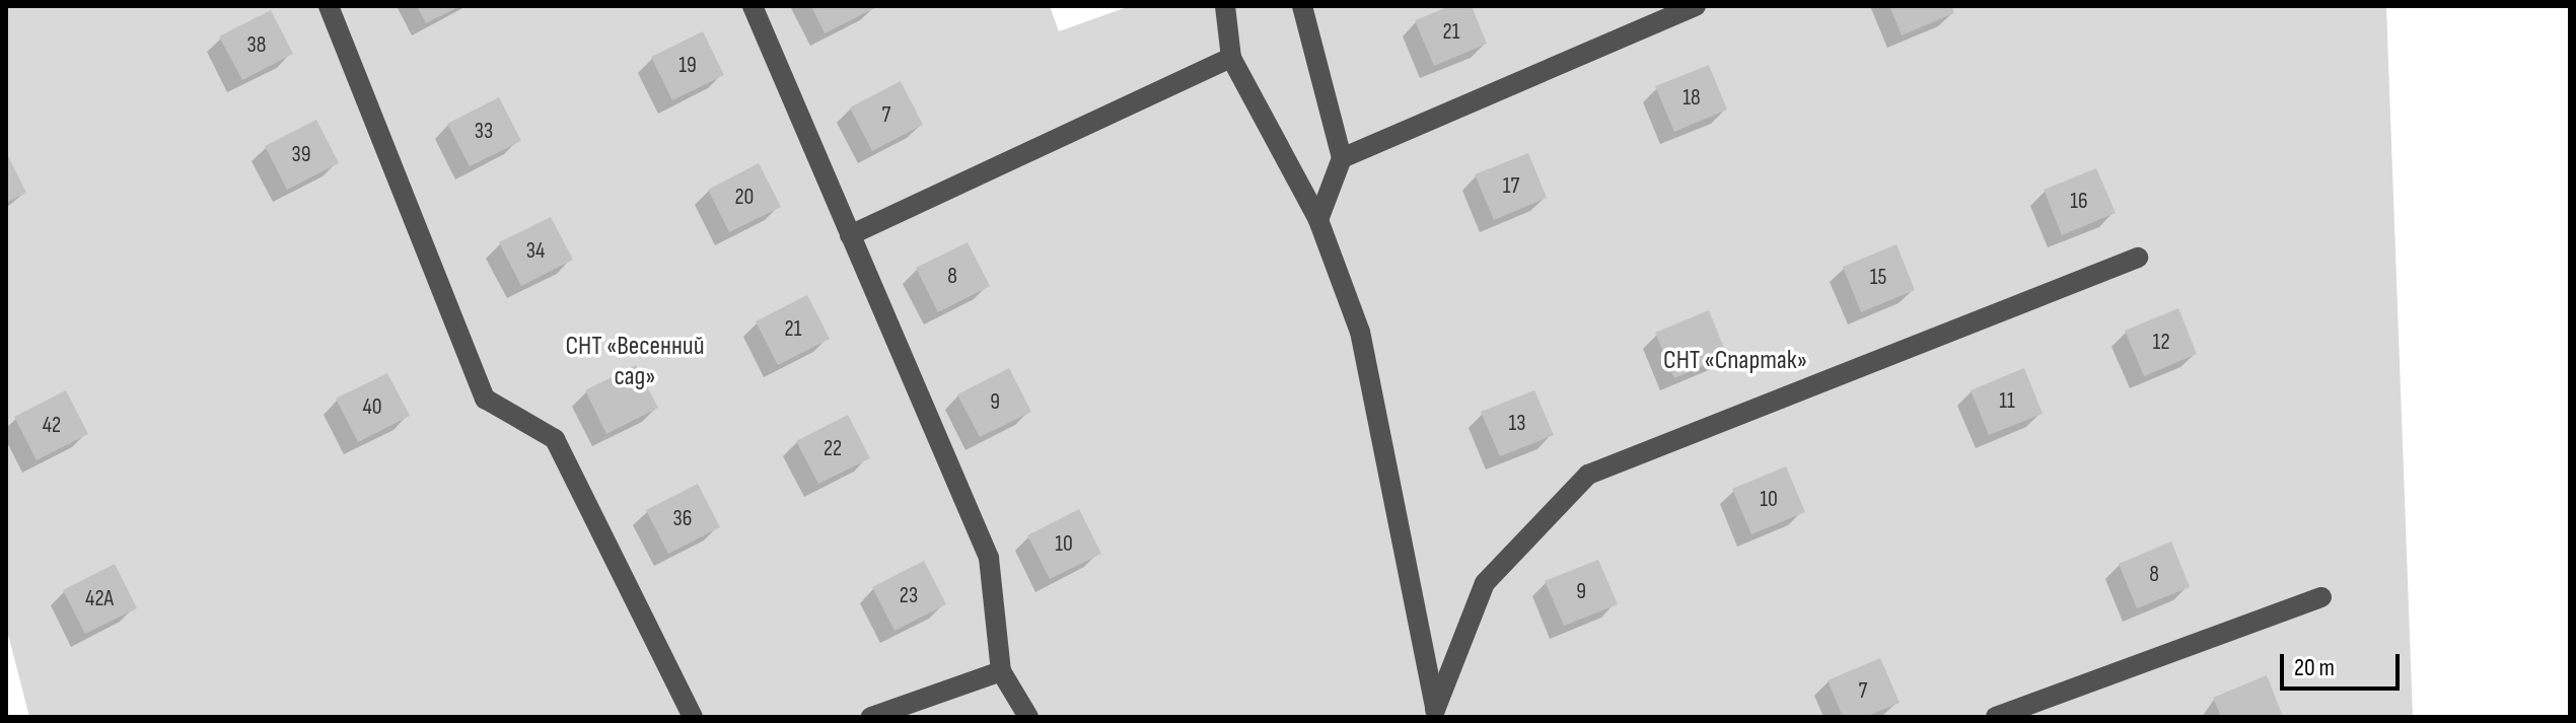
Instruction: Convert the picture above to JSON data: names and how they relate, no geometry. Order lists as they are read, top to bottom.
{
  "parks": ["СНТ «Весенний сад»", "СНТ «Спартак»"],
  "house_numbers": [
    "21",
    "38",
    "19",
    "18",
    "7",
    "33",
    "39",
    "17",
    "20",
    "16",
    "34",
    "8",
    "15",
    "21",
    "12",
    "11",
    "9",
    "40",
    "13",
    "42",
    "22",
    "10",
    "36",
    "10",
    "8",
    "9",
    "23",
    "42А",
    "7"
  ],
  "scale_bar": "20 m"
}
